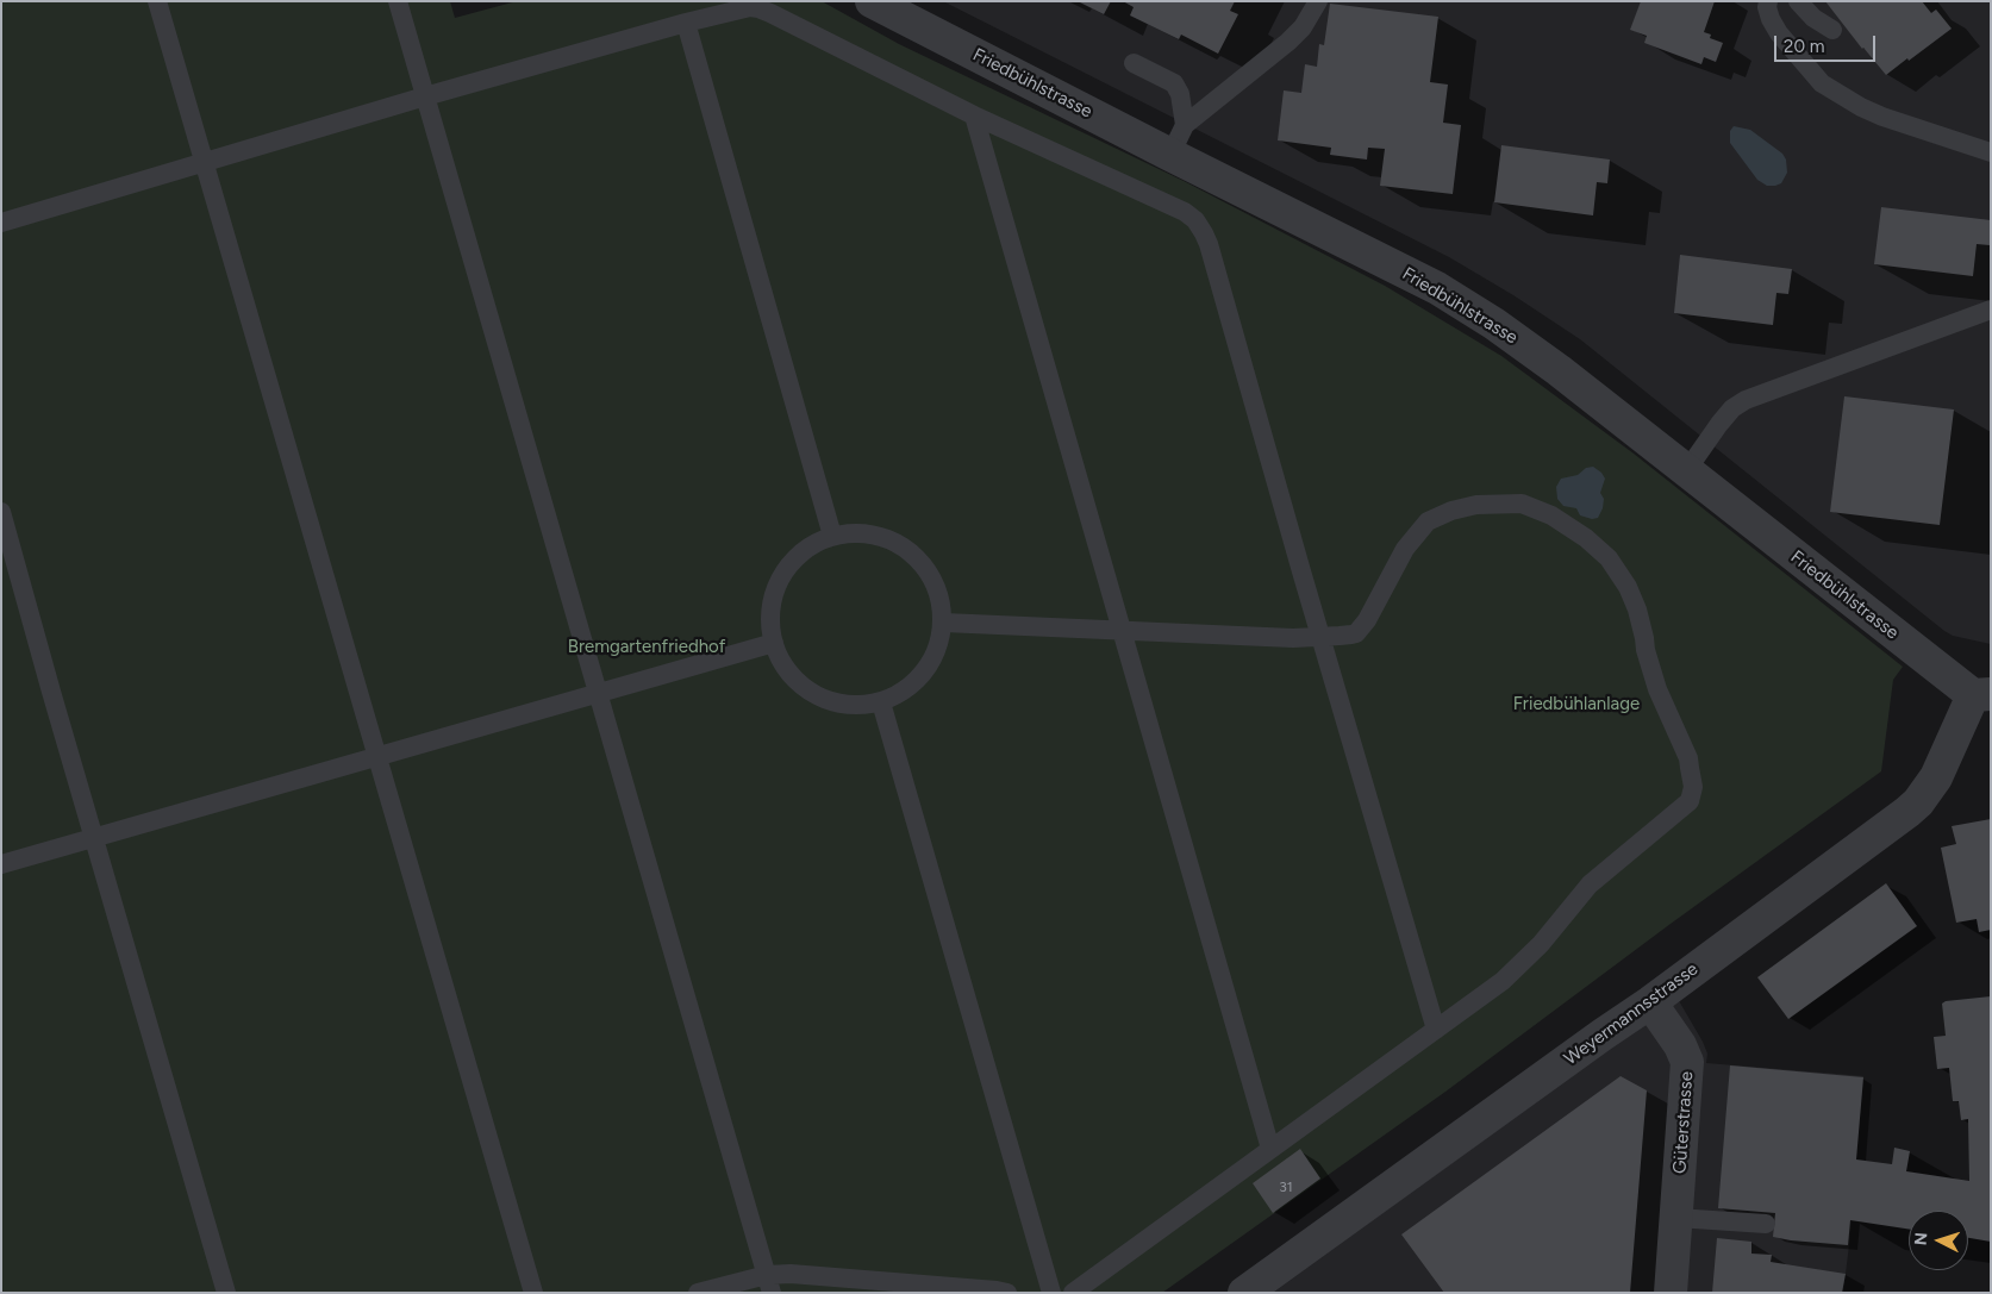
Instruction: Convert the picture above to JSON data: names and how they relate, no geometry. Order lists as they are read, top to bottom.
{
  "streets": {
    "street": ["Friedbühlstrasse", "Weyermannsstrasse", "Güterstrasse"]
  },
  "crossings": [
    ["Friedbühlstrasse", "Weyermannsstrasse"],
    ["Weyermannsstrasse", "Güterstrasse"]
  ],
  "parks": ["Bremgartenfriedhof", "Friedbühlanlage"],
  "house_numbers": ["31"],
  "scale_bar": "20 m",
  "north": "left"
}
